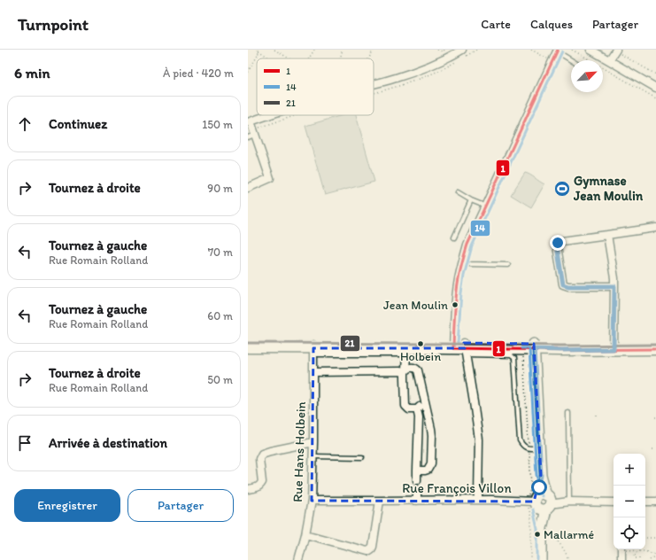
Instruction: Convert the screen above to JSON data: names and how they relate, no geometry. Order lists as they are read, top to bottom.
{
  "streets": {
    "street": ["Rue Hans Holbein", "Rue François Villon"]
  },
  "crossings": [
    ["Rue Hans Holbein", "Rue François Villon"]
  ],
  "places": {
    "sports": ["Gymnase Jean Moulin"],
    "other": ["Jean Moulin", "Holbein", "Mallarmé"]
  },
  "lines": ["transit line 1", "transit line 14", "transit line 21"],
  "legend": ["1", "14", "21"],
  "north": "top right",
  "page": {
    "header": "Turnpoint",
    "nav": ["Carte", "Calques", "Partager"],
    "heading": ["6 min", "À pied · 420 m"],
    "list": [
      ["Continuez", "150 m"],
      ["Tournez à droite", "90 m"],
      ["Tournez à gauche", "Rue Romain Rolland", "70 m"],
      ["Tournez à gauche", "Rue Romain Rolland", "60 m"],
      ["Tournez à droite", "Rue Romain Rolland", "50 m"],
      "Arrivée à destination"
    ],
    "map_buttons": ["+", "−"],
    "buttons": ["Enregistrer", "Partager"]
  }
}
